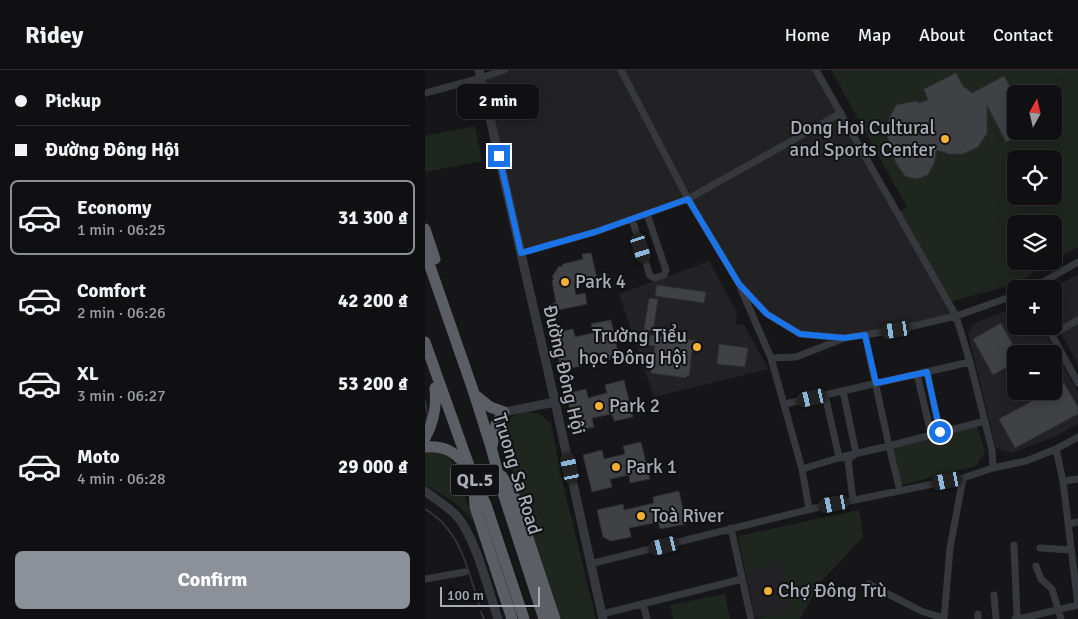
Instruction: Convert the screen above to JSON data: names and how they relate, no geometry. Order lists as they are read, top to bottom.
{
  "streets": {
    "highway": ["Truong Sa Road", "QL.5"],
    "street": ["Đường Đông Hội"]
  },
  "places": [
    "Dong Hoi Cultural and Sports Center",
    "Park 4",
    "Trường Tiểu học Đông Hội",
    "Park 2",
    "Park 1",
    "Toà River",
    "Chợ Đông Trù"
  ],
  "scale_bar": "100 m",
  "north": "top",
  "page": {
    "header": "Ridey",
    "nav": [
      "Home",
      "Map",
      "About",
      "Contact"
    ],
    "banner": ["Pickup", "Đường Đông Hội"],
    "bubble": "2 min",
    "map_buttons": ["+", "−"],
    "list": [
      {
        "name": "Economy",
        "note": "1 min · 06:25",
        "value": "31 300 ₫"
      },
      {
        "name": "Comfort",
        "note": "2 min · 06:26",
        "value": "42 200 ₫"
      },
      {
        "name": "XL",
        "note": "3 min · 06:27",
        "value": "53 200 ₫"
      },
      {
        "name": "Moto",
        "note": "4 min · 06:28",
        "value": "29 000 ₫"
      }
    ],
    "buttons": "Confirm",
    "scale": "100 m"
  }
}
